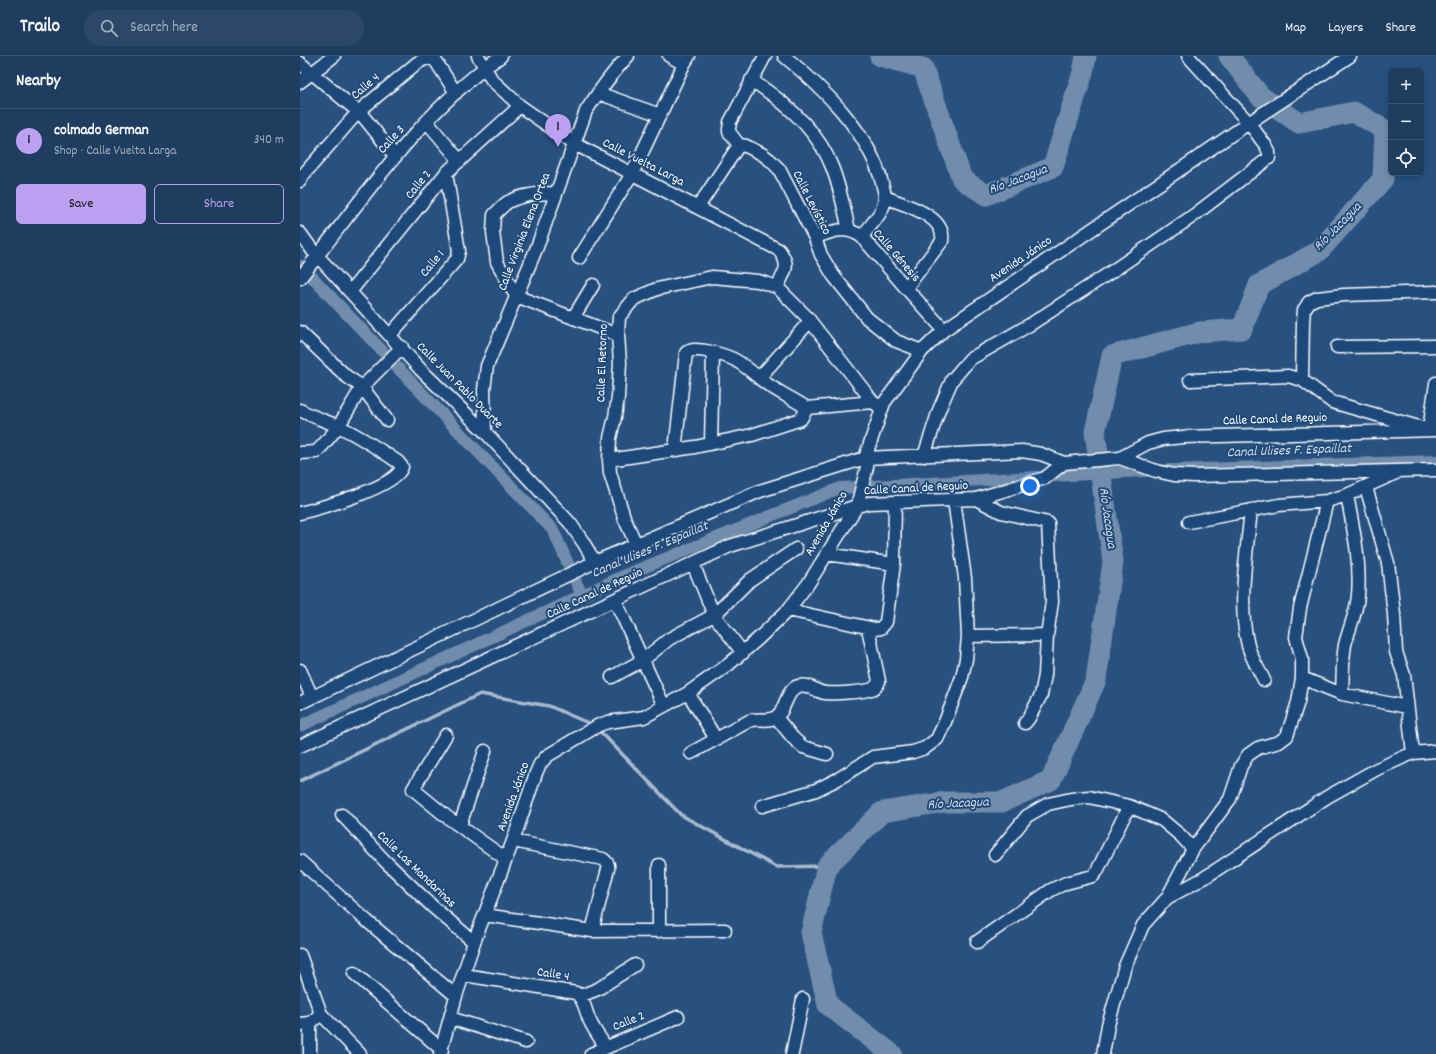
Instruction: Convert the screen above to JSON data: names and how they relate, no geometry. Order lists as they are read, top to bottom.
{
  "streets": {
    "street": [
      "Calle 4",
      "Calle 3",
      "Calle Vuelta Larga",
      "Calle 2",
      "Calle Levístico",
      "Calle Virginia Elena Ortea",
      "Calle Génesis",
      "Avenida Jánico",
      "Calle 1",
      "Calle El Retorno",
      "Calle Juan Pablo Duarte",
      "Calle Canal de Reguio",
      "Calle Las Mandarinas"
    ]
  },
  "crossings": [
    ["Calle 4", "Calle 3"],
    ["Calle 4", "Calle 2"],
    ["Calle 4", "Avenida Jánico"],
    ["Calle 3", "Calle Vuelta Larga"],
    ["Calle 3", "Calle Juan Pablo Duarte"],
    ["Calle Vuelta Larga", "Calle 2"],
    ["Calle Vuelta Larga", "Calle Virginia Elena Ortea"],
    ["Calle Vuelta Larga", "Calle El Retorno"],
    ["Calle 2", "Calle 1"],
    ["Calle 2", "Calle Juan Pablo Duarte"],
    ["Calle Levístico", "Avenida Jánico"],
    ["Calle Virginia Elena Ortea", "Calle Juan Pablo Duarte"],
    ["Calle Génesis", "Avenida Jánico"],
    ["Avenida Jánico", "Calle El Retorno"],
    ["Avenida Jánico", "Calle Canal de Reguio"],
    ["Avenida Jánico", "Calle Las Mandarinas"],
    ["Calle 1", "Calle Juan Pablo Duarte"]
  ],
  "water": ["Río Jacagua", "Canal Ulises F. Espaillat"],
  "page": {
    "header": "Trailo",
    "search": "Search here",
    "nav": ["Map", "Layers", "Share"],
    "heading": "Nearby",
    "map_buttons": ["+", "−"],
    "list": [
      {
        "mark": "1",
        "name": "colmado German",
        "note": "Shop · Calle Vuelta Larga",
        "value": "340 m"
      }
    ],
    "pins": "1",
    "buttons": ["Save", "Share"]
  }
}
